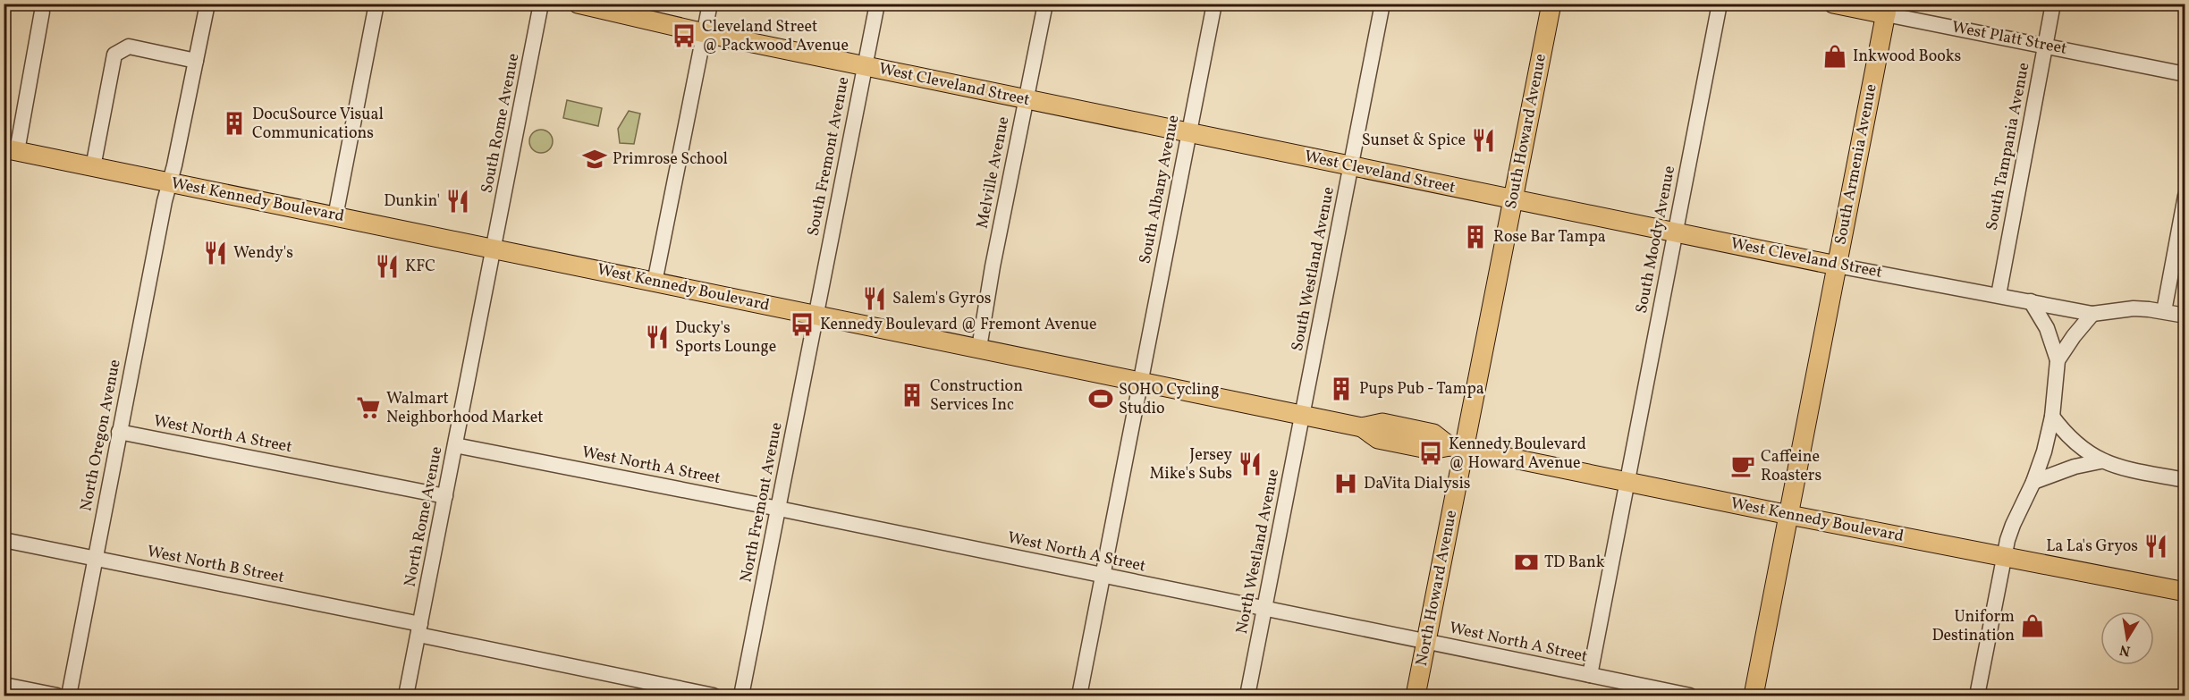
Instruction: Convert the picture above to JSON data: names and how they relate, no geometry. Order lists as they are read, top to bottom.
{
  "streets": {
    "main road": [
      "West Platt Street",
      "West Cleveland Street",
      "South Howard Avenue",
      "South Armenia Avenue",
      "West Kennedy Boulevard",
      "North Howard Avenue"
    ],
    "street": [
      "South Rome Avenue",
      "South Tampania Avenue",
      "South Fremont Avenue",
      "Melville Avenue",
      "South Albany Avenue",
      "South Moody Avenue",
      "South Westland Avenue",
      "West North A Street",
      "North Oregon Avenue",
      "North Fremont Avenue",
      "North Rome Avenue",
      "North Westland Avenue",
      "West North B Street"
    ]
  },
  "crossings": [
    ["West Platt Street", "South Tampania Avenue"],
    ["West Platt Street", "South Armenia Avenue"],
    ["West Cleveland Street", "South Howard Avenue"],
    ["West Cleveland Street", "South Tampania Avenue"],
    ["West Cleveland Street", "South Fremont Avenue"],
    ["West Cleveland Street", "South Armenia Avenue"],
    ["West Cleveland Street", "Melville Avenue"],
    ["West Cleveland Street", "South Albany Avenue"],
    ["West Cleveland Street", "South Moody Avenue"],
    ["West Cleveland Street", "South Westland Avenue"],
    ["South Rome Avenue", "West Kennedy Boulevard"],
    ["South Rome Avenue", "North Rome Avenue"],
    ["South Howard Avenue", "West Kennedy Boulevard"],
    ["South Howard Avenue", "North Howard Avenue"],
    ["South Fremont Avenue", "West Kennedy Boulevard"],
    ["South Fremont Avenue", "North Fremont Avenue"],
    ["South Armenia Avenue", "West Kennedy Boulevard"],
    ["Melville Avenue", "West Kennedy Boulevard"],
    ["South Albany Avenue", "West Kennedy Boulevard"],
    ["South Albany Avenue", "West North A Street"],
    ["West Kennedy Boulevard", "South Moody Avenue"],
    ["West Kennedy Boulevard", "South Westland Avenue"],
    ["West Kennedy Boulevard", "North Oregon Avenue"],
    ["West Kennedy Boulevard", "North Fremont Avenue"],
    ["West Kennedy Boulevard", "North Rome Avenue"],
    ["West Kennedy Boulevard", "North Westland Avenue"],
    ["West Kennedy Boulevard", "North Howard Avenue"],
    ["South Moody Avenue", "West North A Street"],
    ["South Westland Avenue", "North Westland Avenue"],
    ["West North A Street", "North Oregon Avenue"],
    ["West North A Street", "North Fremont Avenue"],
    ["West North A Street", "North Rome Avenue"],
    ["West North A Street", "North Westland Avenue"],
    ["West North A Street", "North Howard Avenue"],
    ["North Oregon Avenue", "West North B Street"],
    ["North Rome Avenue", "West North B Street"]
  ],
  "places": {
    "bus stop": ["Cleveland Street @ Packwood Avenue", "Kennedy Boulevard @ Fremont Avenue", "Kennedy Boulevard @ Howard Avenue"],
    "shop": ["Inkwood Books", "Uniform Destination"],
    "building": [
      "DocuSource Visual Communications",
      "Rose Bar Tampa",
      "Pups Pub - Tampa",
      "Construction Services Inc"
    ],
    "restaurant": [
      "Sunset & Spice",
      "Dunkin'",
      "Wendy's",
      "KFC",
      "Salem's Gyros",
      "Ducky's Sports Lounge",
      "Jersey Mike's Subs",
      "La La's Gryos"
    ],
    "school or university": ["Primrose School"],
    "sports": ["SOHO Cycling Studio"],
    "supermarket": ["Walmart Neighborhood Market"],
    "cafe": ["Caffeine Roasters"],
    "hospital": ["DaVita Dialysis"],
    "bank": ["TD Bank"]
  },
  "north": "bottom"
}
